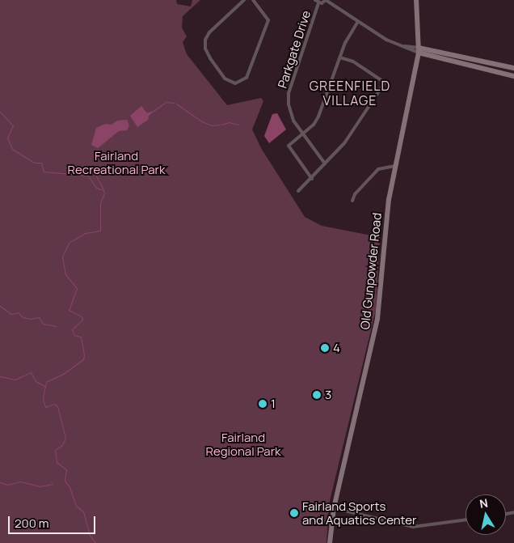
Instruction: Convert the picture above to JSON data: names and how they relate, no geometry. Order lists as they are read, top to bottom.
{
  "streets": {
    "main road": ["Old Gunpowder Road"],
    "street": ["Parkgate Drive"]
  },
  "districts": ["GREENFIELD VILLAGE"],
  "parks": ["Fairland Recreational Park", "Fairland Regional Park"],
  "places": [
    "4",
    "3",
    "1",
    "Fairland Sports and Aquatics Center"
  ],
  "scale_bar": "200 m",
  "north": "top"
}
